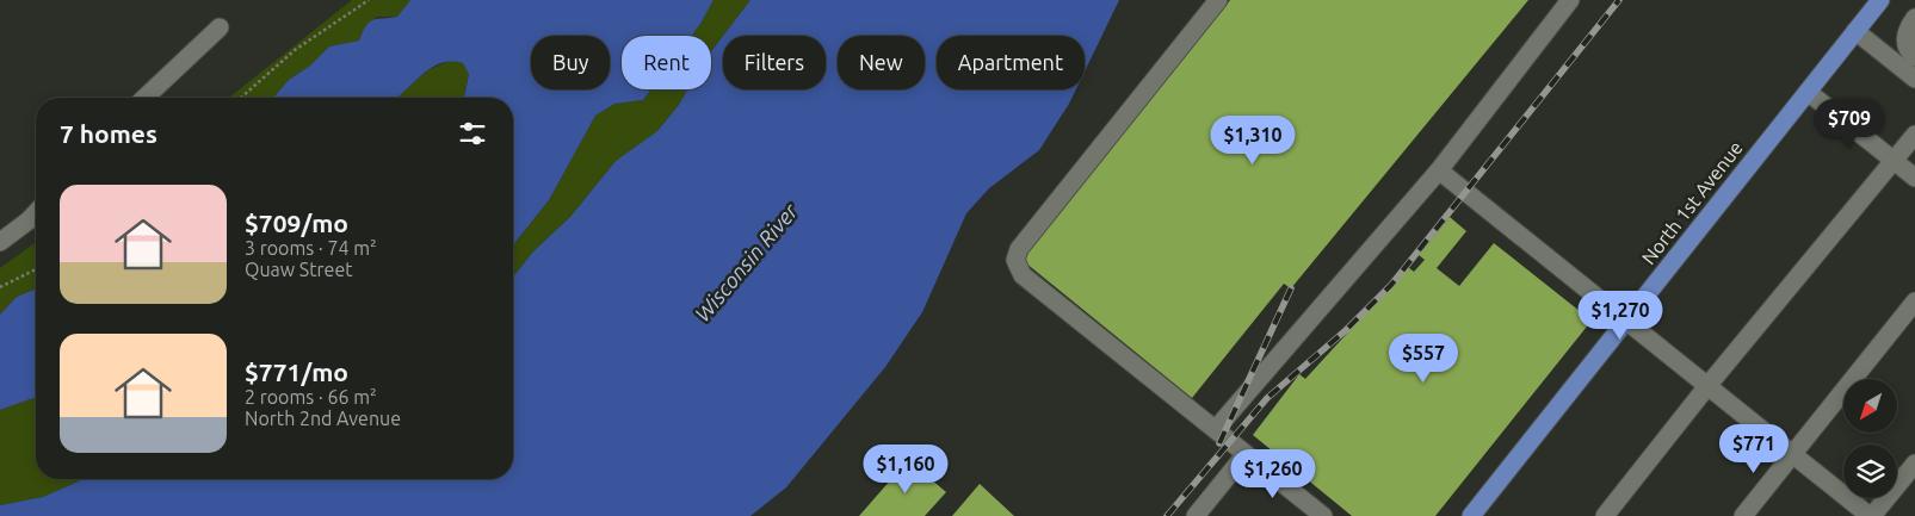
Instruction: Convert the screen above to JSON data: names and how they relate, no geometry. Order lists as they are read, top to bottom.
{
  "streets": {
    "main road": ["North 1st Avenue"]
  },
  "water": ["Wisconsin River"],
  "north": "bottom left",
  "page": {
    "chip": [
      "Buy",
      "Rent",
      "Filters",
      "New",
      "Apartment"
    ],
    "heading": "7 homes",
    "price": [
      "$709",
      "$1,310",
      "$1,270",
      "$557",
      "$771",
      "$1,160",
      "$1,260"
    ],
    "list": [
      {
        "name": "$709/mo",
        "note": "3 rooms · 74 m² · Quaw Street"
      },
      {
        "name": "$771/mo",
        "note": "2 rooms · 66 m² · North 2nd Avenue"
      }
    ]
  }
}
